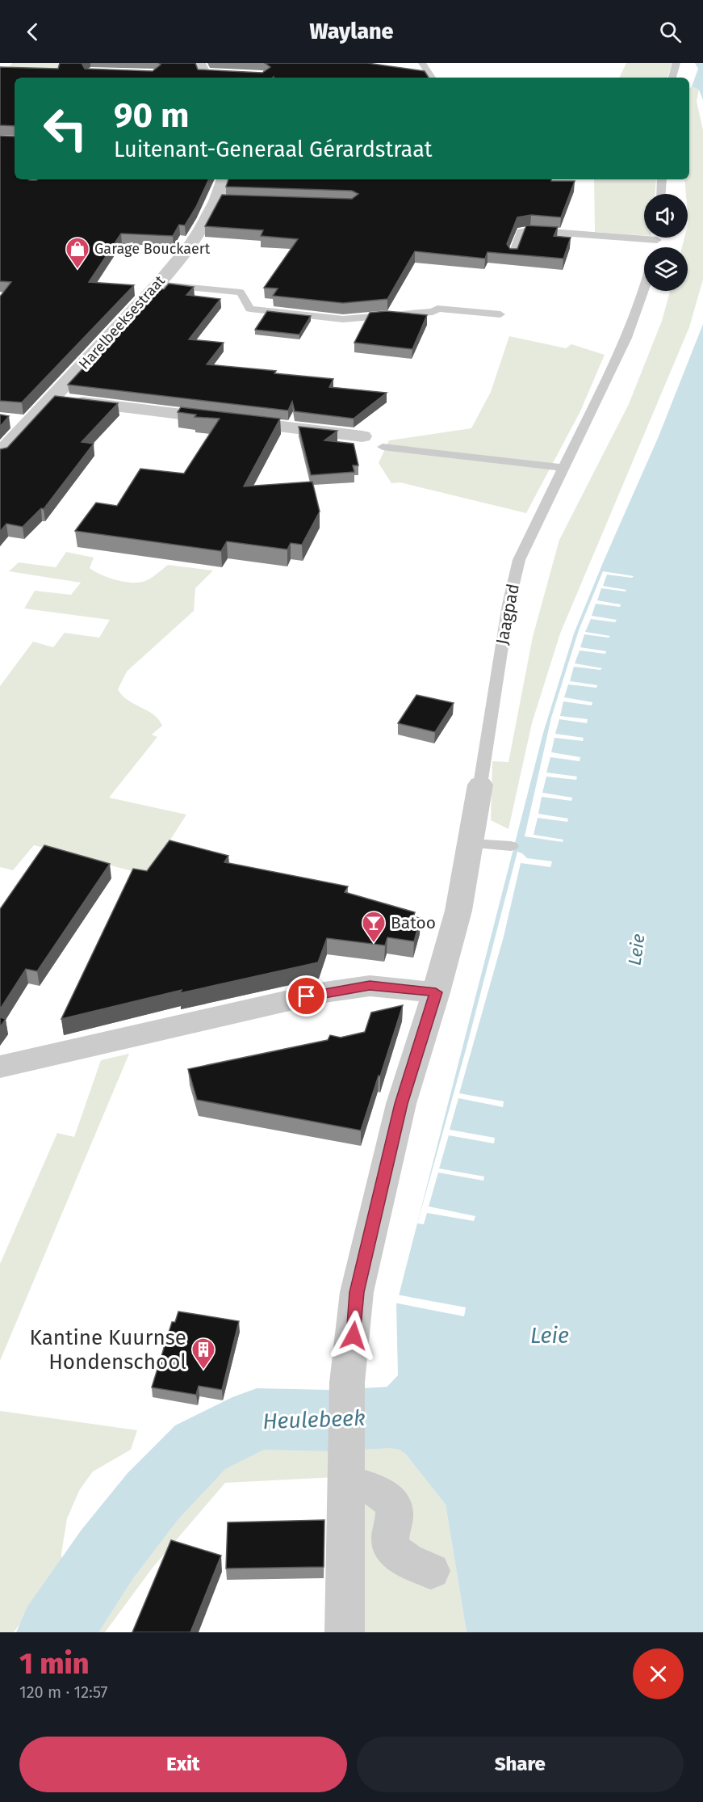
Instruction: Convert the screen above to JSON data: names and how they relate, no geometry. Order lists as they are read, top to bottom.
{
  "streets": {
    "street": ["Harelbeeksestraat", "Jaagpad"]
  },
  "water": ["Leie", "Heulebeek"],
  "places": {
    "shop": ["Garage Bouckaert"],
    "bar": ["Batoo"],
    "building": ["Kantine Kuurnse Hondenschool"]
  },
  "page": {
    "header": "Waylane",
    "turn": ["90 m", "Luitenant-Generaal Gérardstraat"],
    "heading": ["1 min", "120 m · 12:57"],
    "buttons": ["Exit", "Share"]
  }
}
